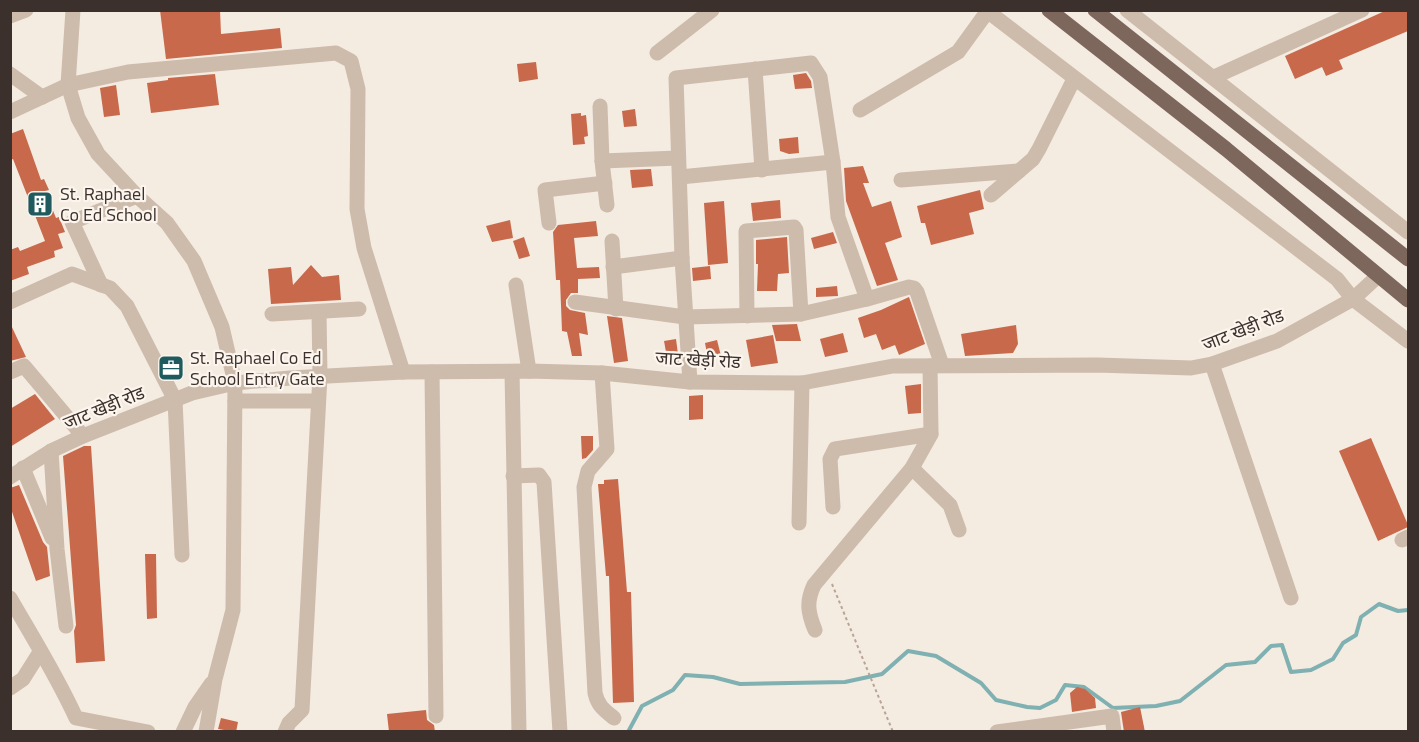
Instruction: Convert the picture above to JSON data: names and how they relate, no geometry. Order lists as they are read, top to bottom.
{
  "streets": {
    "street": ["जाट खेड़ी रोड"]
  },
  "places": {
    "building": ["St. Raphael Co Ed School"],
    "office": ["St. Raphael Co Ed School Entry Gate"]
  }
}
